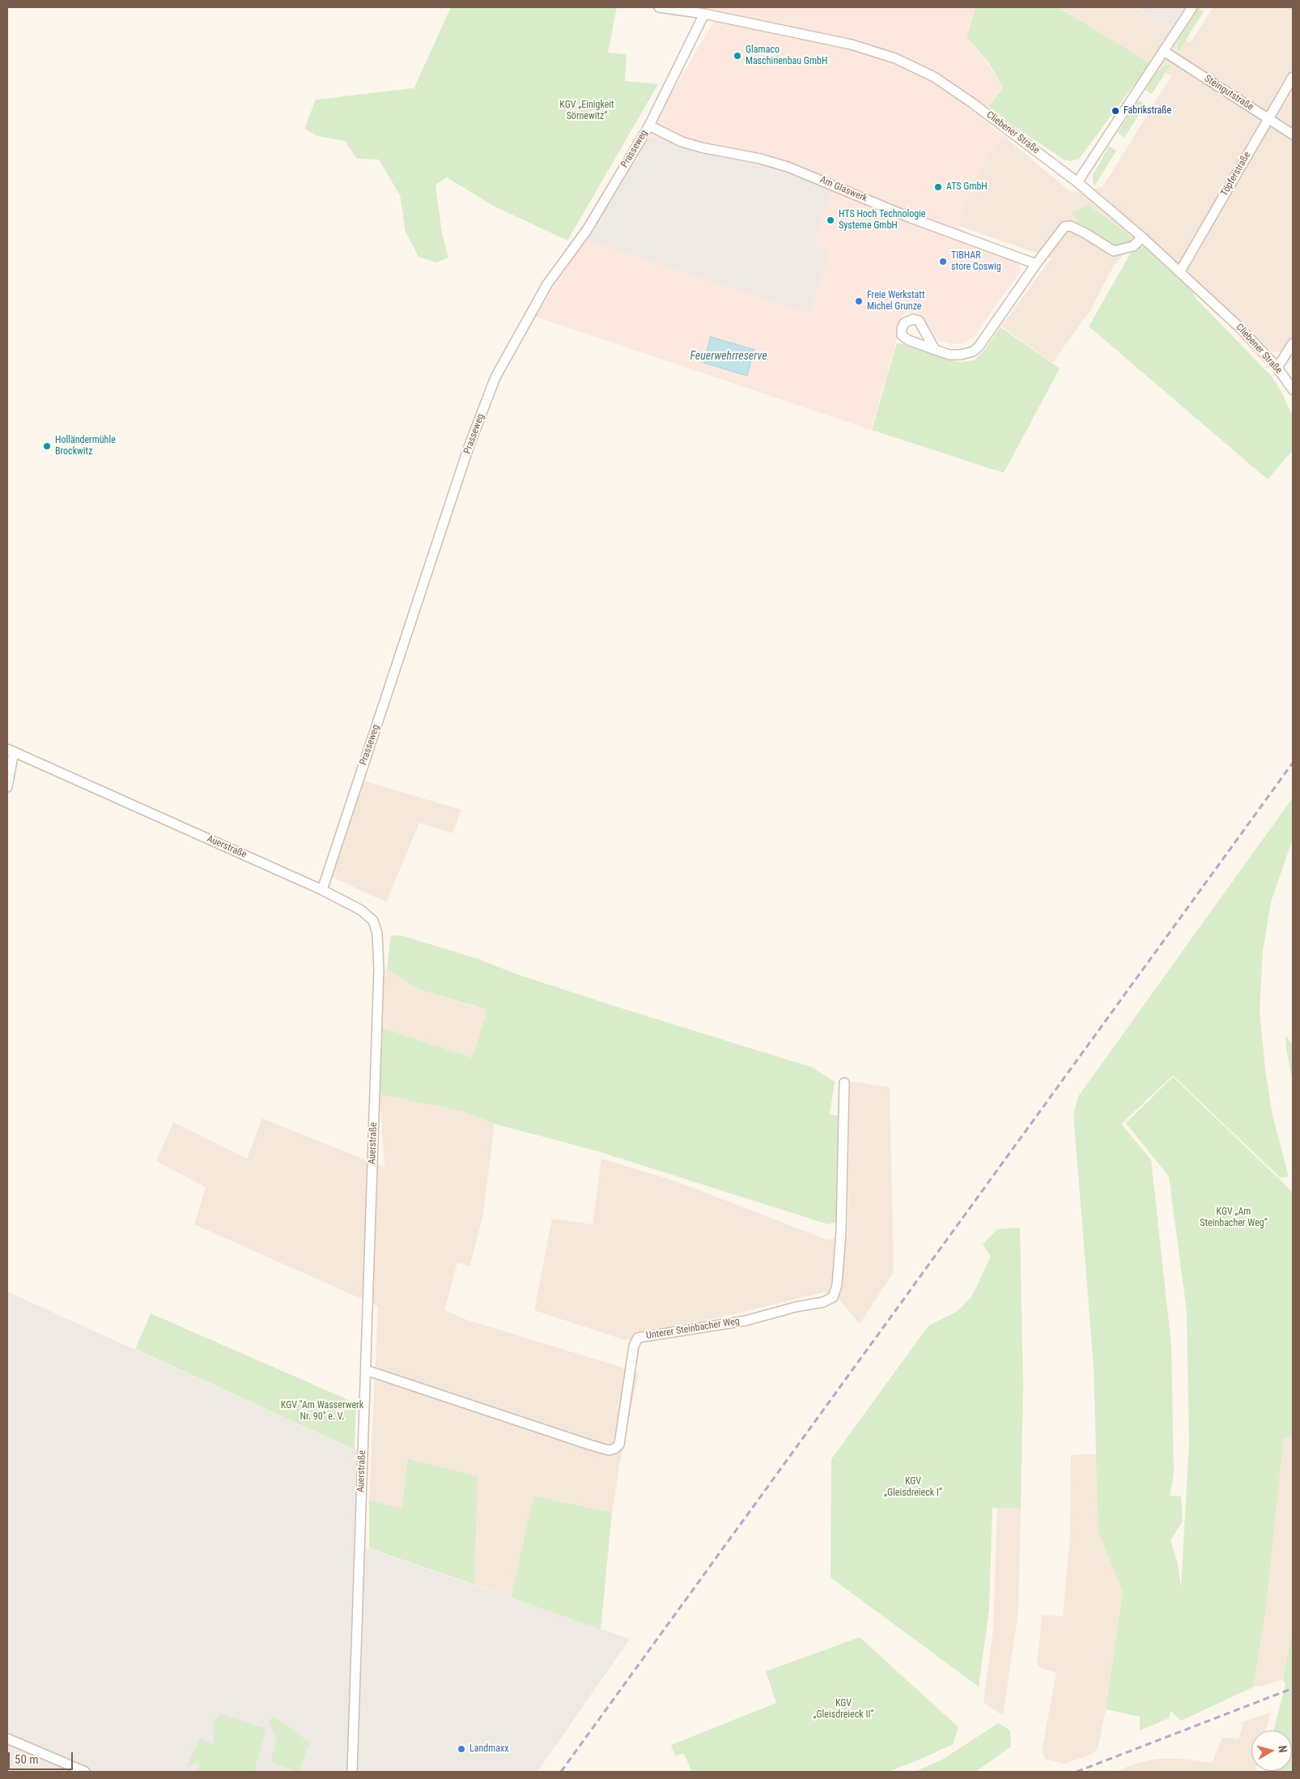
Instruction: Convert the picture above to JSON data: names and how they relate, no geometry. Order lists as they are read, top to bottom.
{
  "streets": {
    "street": [
      "Steingutstraße",
      "Cliebener Straße",
      "Prasseweg",
      "Töpferstraße",
      "Am Glaswerk",
      "Auerstraße",
      "Unterer Steinbacher Weg"
    ]
  },
  "crossings": [
    ["Steingutstraße", "Töpferstraße"],
    ["Cliebener Straße", "Prasseweg"],
    ["Cliebener Straße", "Töpferstraße"],
    ["Prasseweg", "Am Glaswerk"],
    ["Prasseweg", "Auerstraße"],
    ["Auerstraße", "Unterer Steinbacher Weg"]
  ],
  "water": ["Feuerwehrreserve"],
  "parks": [
    "KGV „Einigkeit Sörnewitz“",
    "KGV „Am Steinbacher Weg“",
    "KGV \"Am Wasserwerk Nr. 90\" e. V.",
    "KGV „Gleisdreieck I“",
    "KGV „Gleisdreieck II“"
  ],
  "places": [
    "Glamaco Maschinenbau GmbH",
    "Fabrikstraße",
    "ATS GmbH",
    "HTS Hoch Technologie Systeme GmbH",
    "TIBHAR store Coswig",
    "Freie Werkstatt Michel Grunze",
    "Holländermühle Brockwitz",
    "Landmaxx"
  ],
  "scale_bar": "50 m",
  "north": "right"
}
